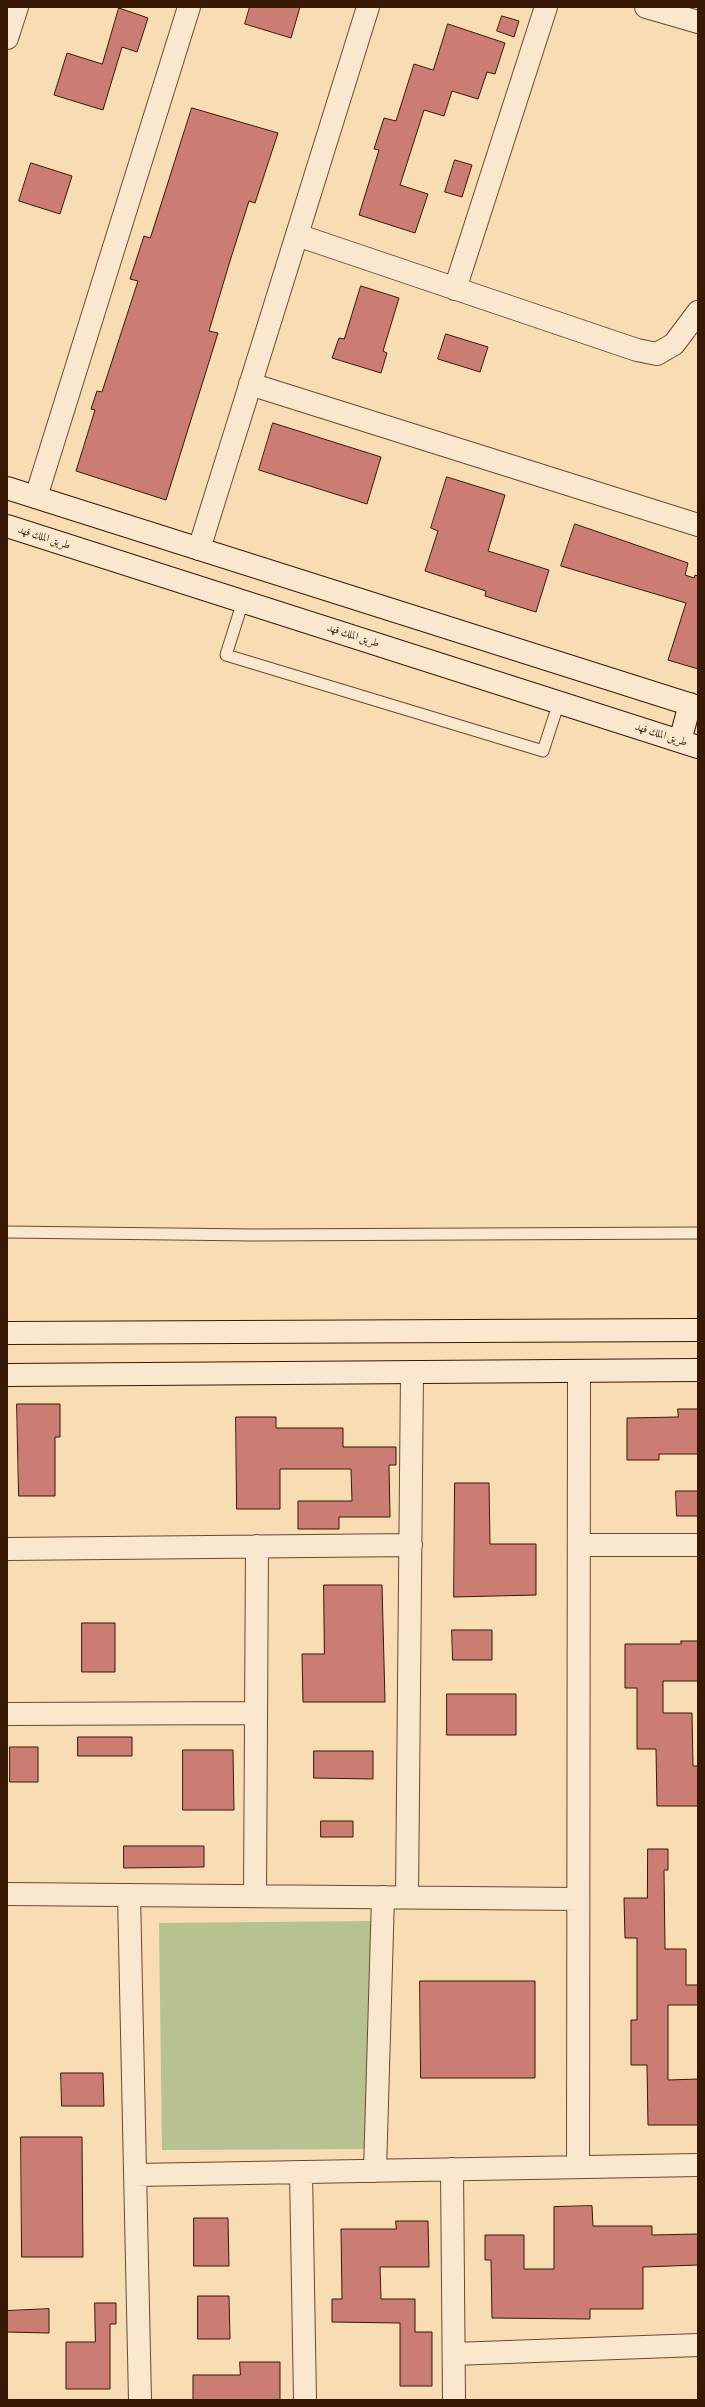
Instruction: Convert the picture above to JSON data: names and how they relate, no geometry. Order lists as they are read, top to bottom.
{
  "streets": {
    "street": ["طريق الملك فهد"]
  }
}
